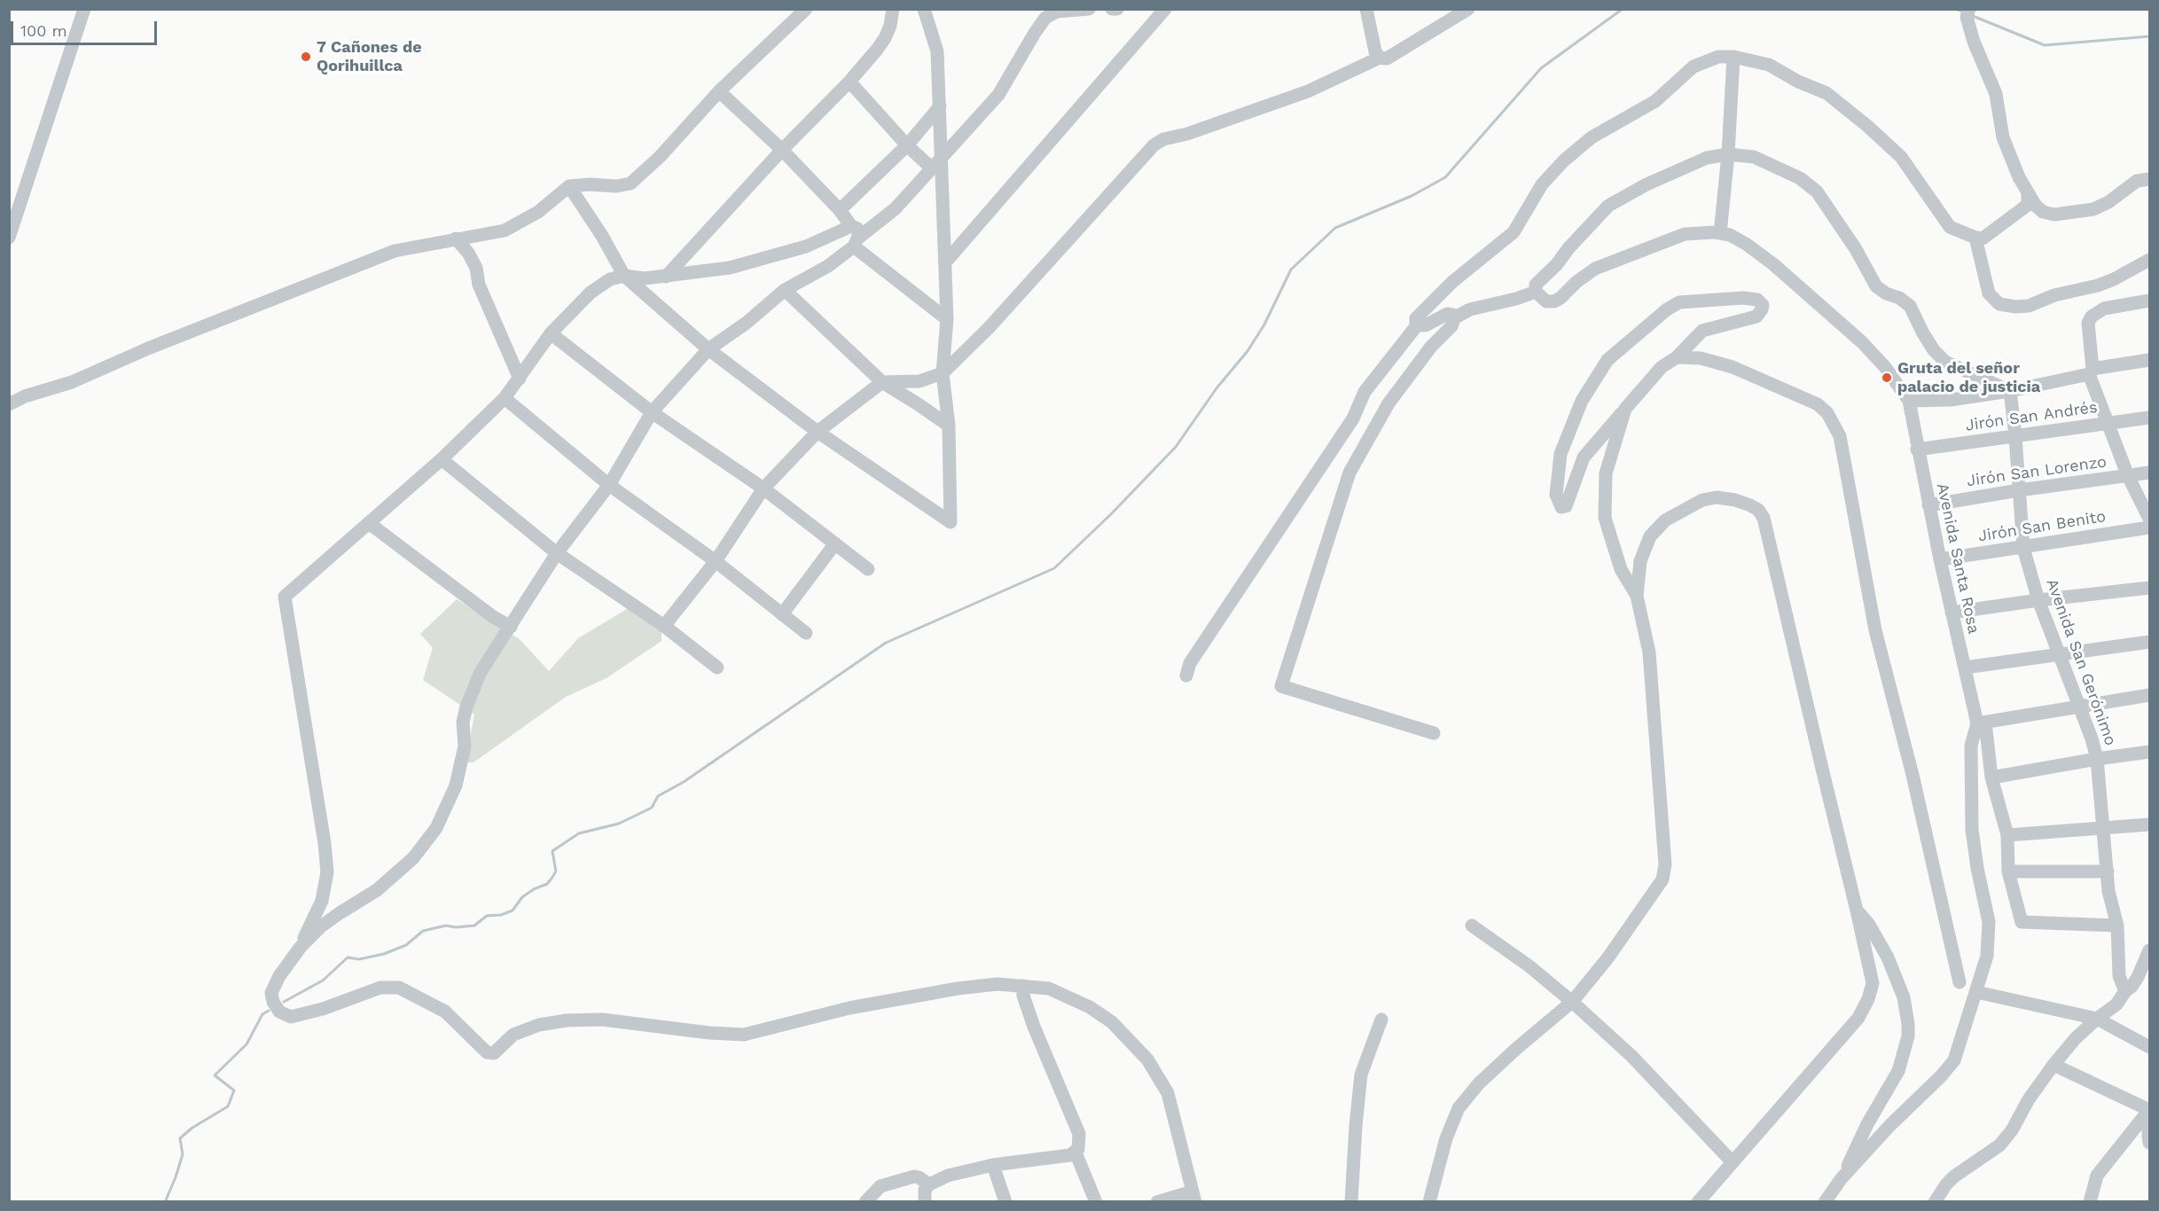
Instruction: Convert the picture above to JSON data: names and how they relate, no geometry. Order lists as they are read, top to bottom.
{
  "streets": {
    "street": [
      "Jirón San Andrés",
      "Jirón San Lorenzo",
      "Jirón San Benito",
      "Avenida Santa Rosa",
      "Avenida San Gerónimo"
    ]
  },
  "crossings": [
    ["Jirón San Andrés", "Avenida Santa Rosa"],
    ["Jirón San Andrés", "Avenida San Gerónimo"],
    ["Jirón San Lorenzo", "Avenida Santa Rosa"],
    ["Jirón San Lorenzo", "Avenida San Gerónimo"],
    ["Jirón San Benito", "Avenida Santa Rosa"],
    ["Jirón San Benito", "Avenida San Gerónimo"],
    ["Avenida Santa Rosa", "Avenida San Gerónimo"]
  ],
  "places": ["7 Cañones de Qorihuillca", "Gruta del señor palacio de justicia"],
  "scale_bar": "100 m"
}
